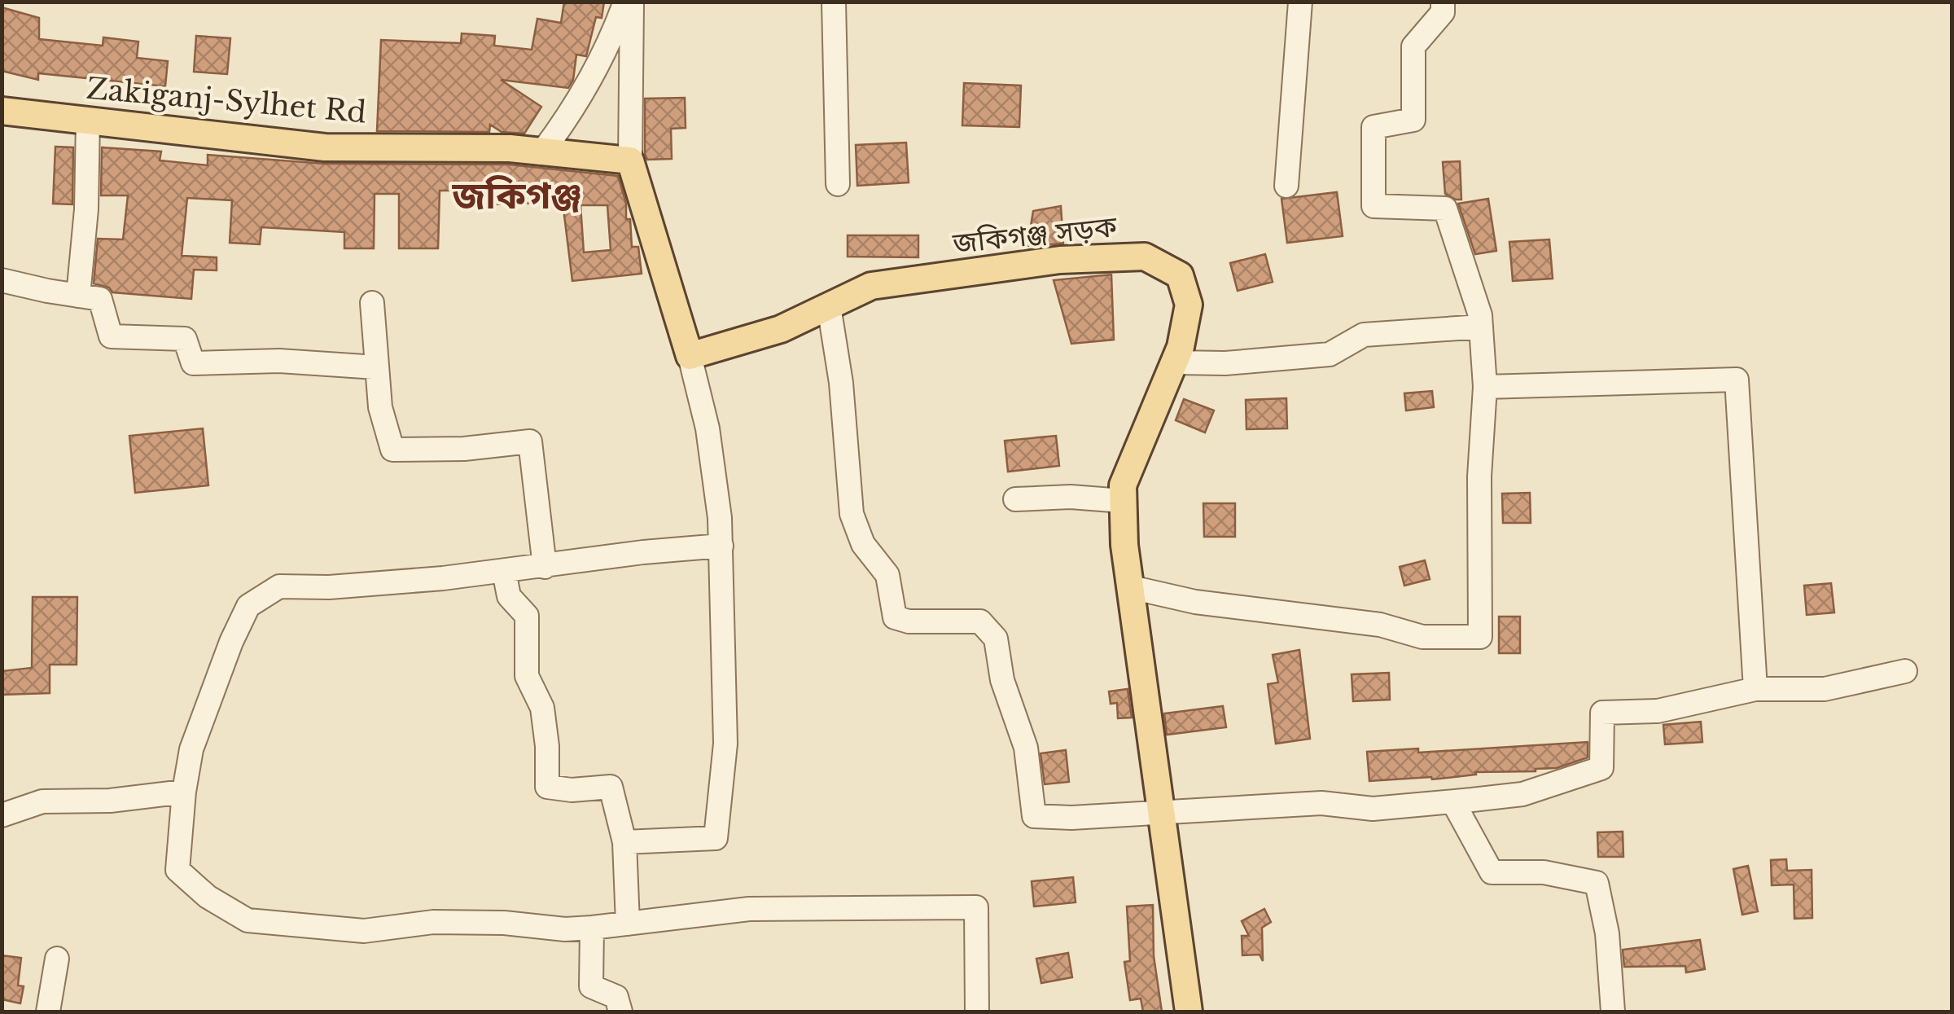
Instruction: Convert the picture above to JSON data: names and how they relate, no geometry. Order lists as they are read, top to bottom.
{
  "streets": {
    "main road": ["Zakiganj-Sylhet Rd", "জকিগঞ্জ সড়ক"]
  },
  "districts": ["জকিগঞ্জ"]
}
